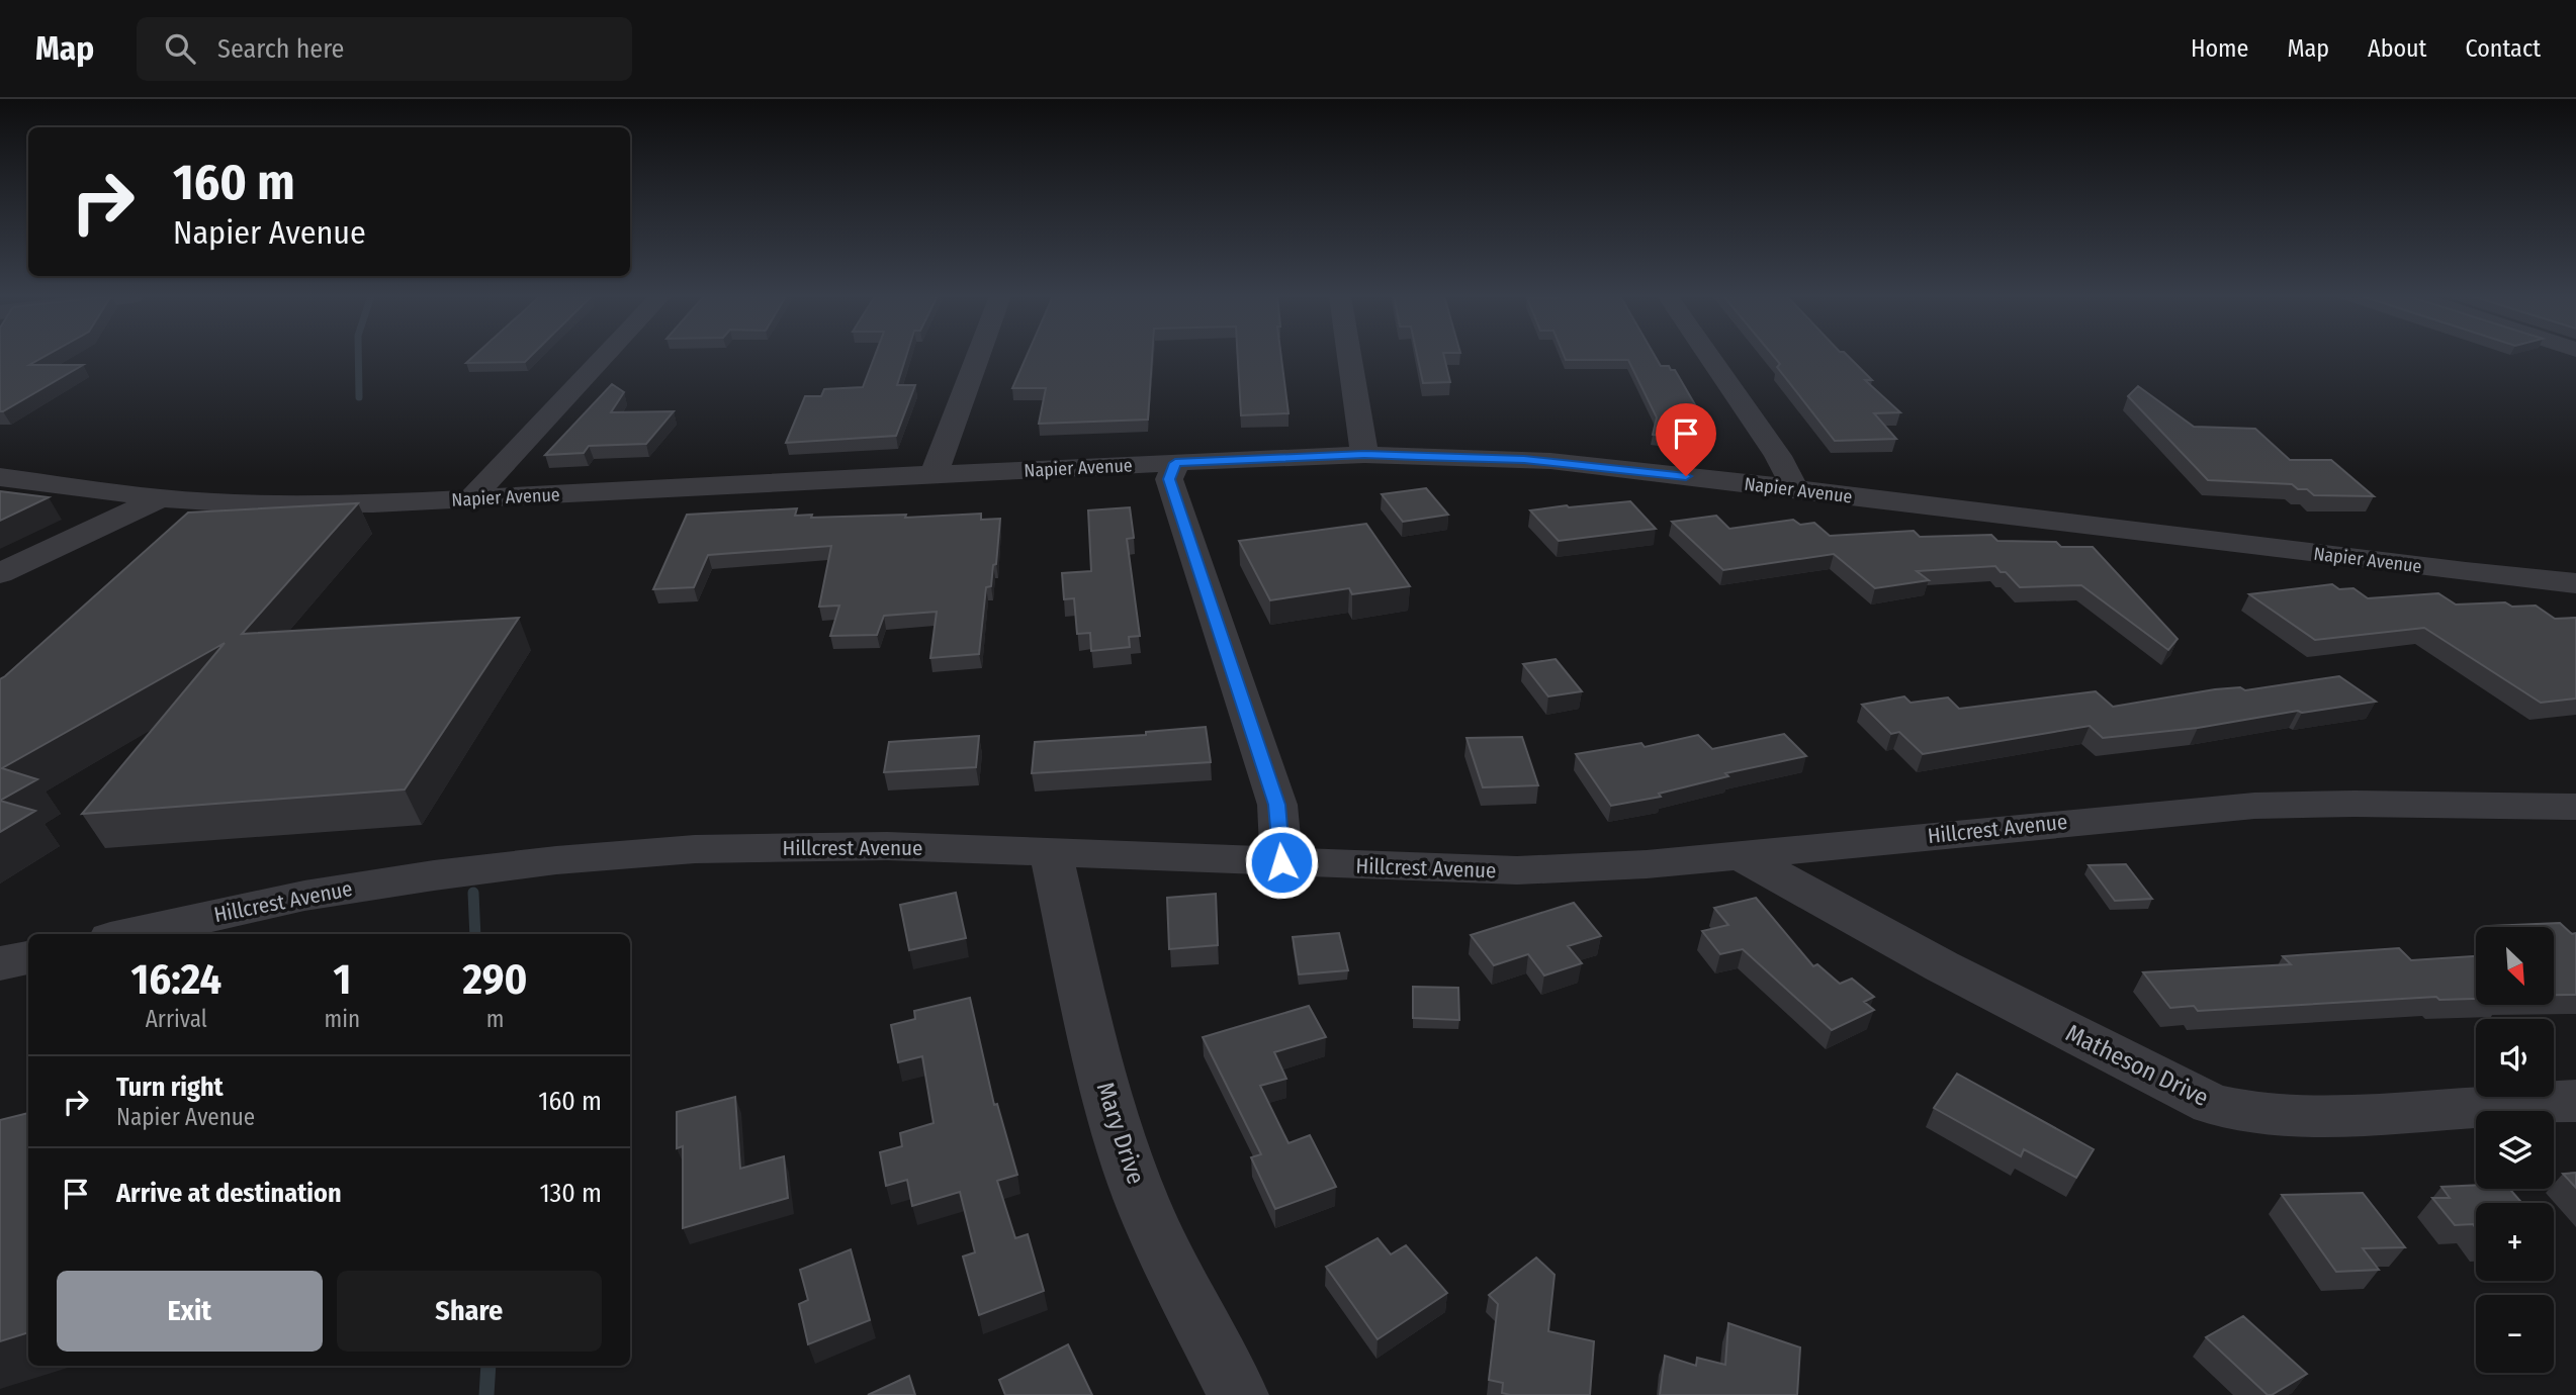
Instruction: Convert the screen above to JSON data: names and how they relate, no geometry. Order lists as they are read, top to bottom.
{
  "streets": {
    "street": [
      "Napier Avenue",
      "Hillcrest Avenue",
      "Matheson Drive",
      "Mary Drive"
    ]
  },
  "crossings": [
    ["Hillcrest Avenue", "Matheson Drive"],
    ["Hillcrest Avenue", "Mary Drive"]
  ],
  "north": "bottom right",
  "page": {
    "header": "Map",
    "search": "Search here",
    "nav": [
      "Home",
      "Map",
      "About",
      "Contact"
    ],
    "turn": ["160 m", "Napier Avenue"],
    "map_buttons": ["+", "−"],
    "eta": [
      "16:24",
      "Arrival",
      "1",
      "min",
      "290",
      "m"
    ],
    "list": [
      {
        "name": "Turn right",
        "note": "Napier Avenue",
        "value": "160 m"
      },
      {
        "name": "Arrive at destination",
        "value": "130 m"
      }
    ],
    "buttons": ["Exit", "Share"]
  }
}
